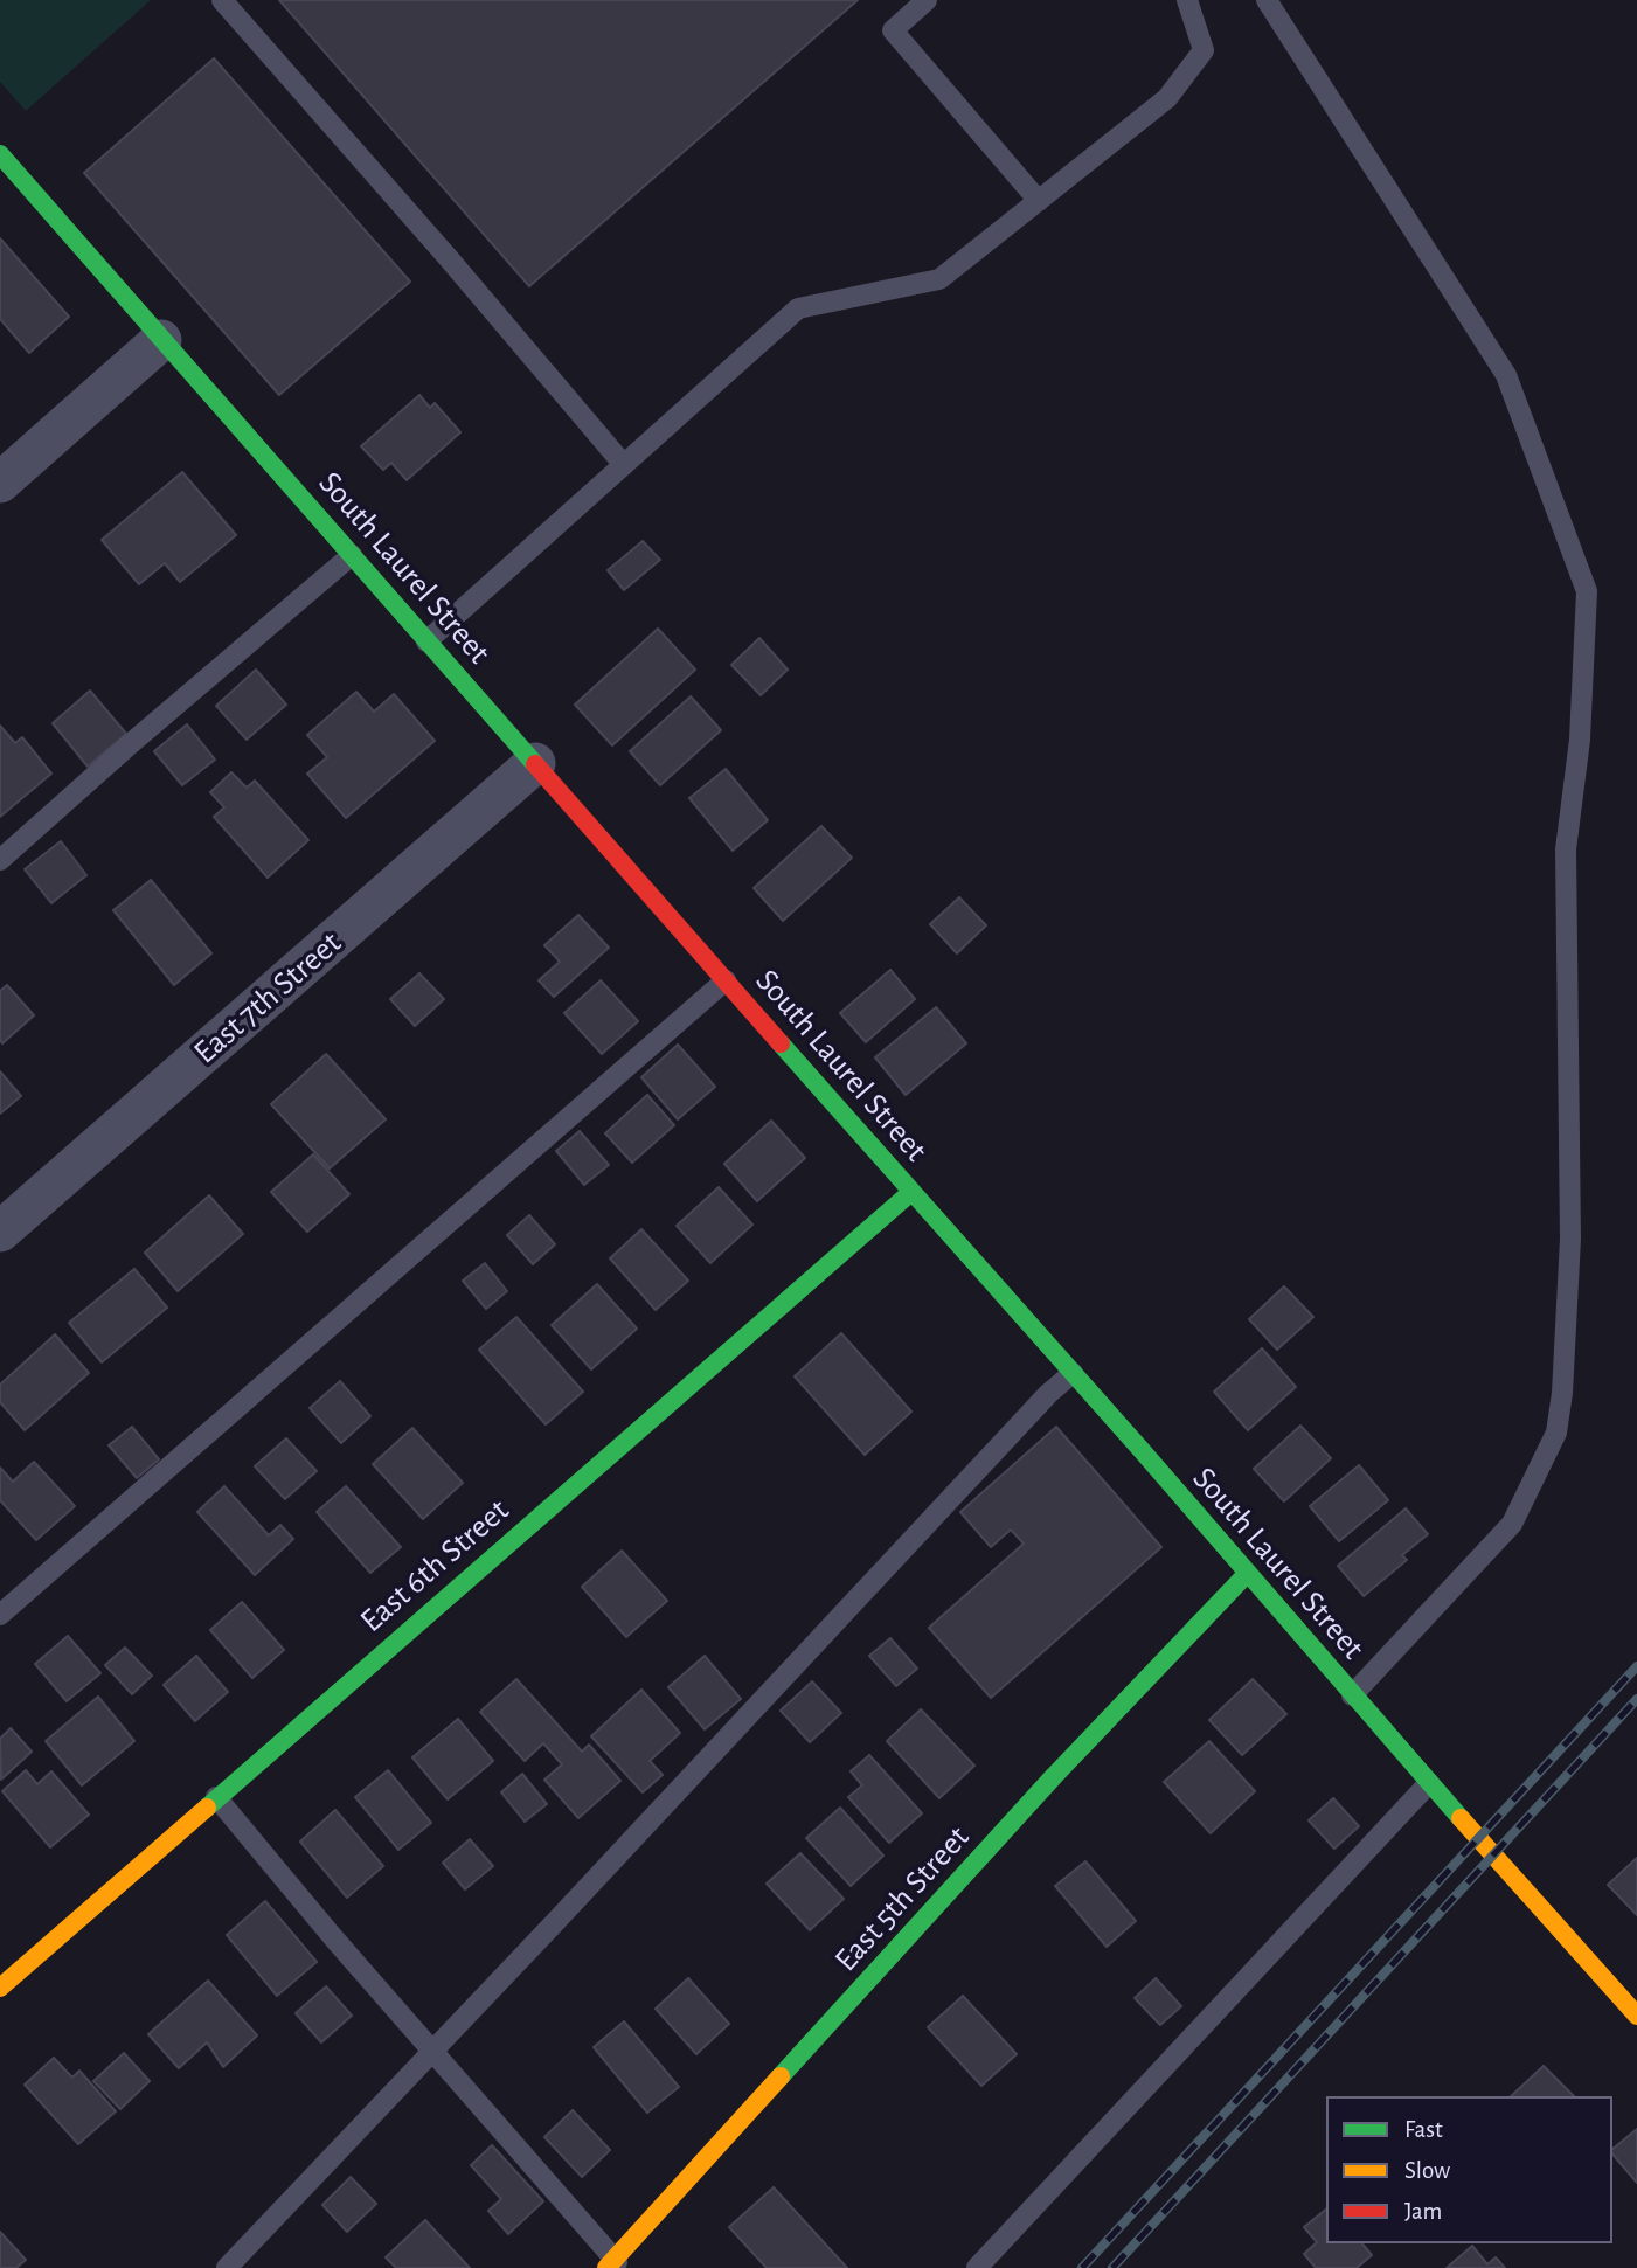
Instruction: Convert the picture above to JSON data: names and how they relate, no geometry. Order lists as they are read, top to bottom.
{
  "streets": {
    "street": [
      "South Laurel Street",
      "East 7th Street",
      "East 6th Street",
      "East 5th Street"
    ]
  },
  "crossings": [
    ["South Laurel Street", "East 7th Street"],
    ["South Laurel Street", "East 6th Street"],
    ["South Laurel Street", "East 5th Street"]
  ],
  "legend": ["Fast", "Slow", "Jam"]
}
